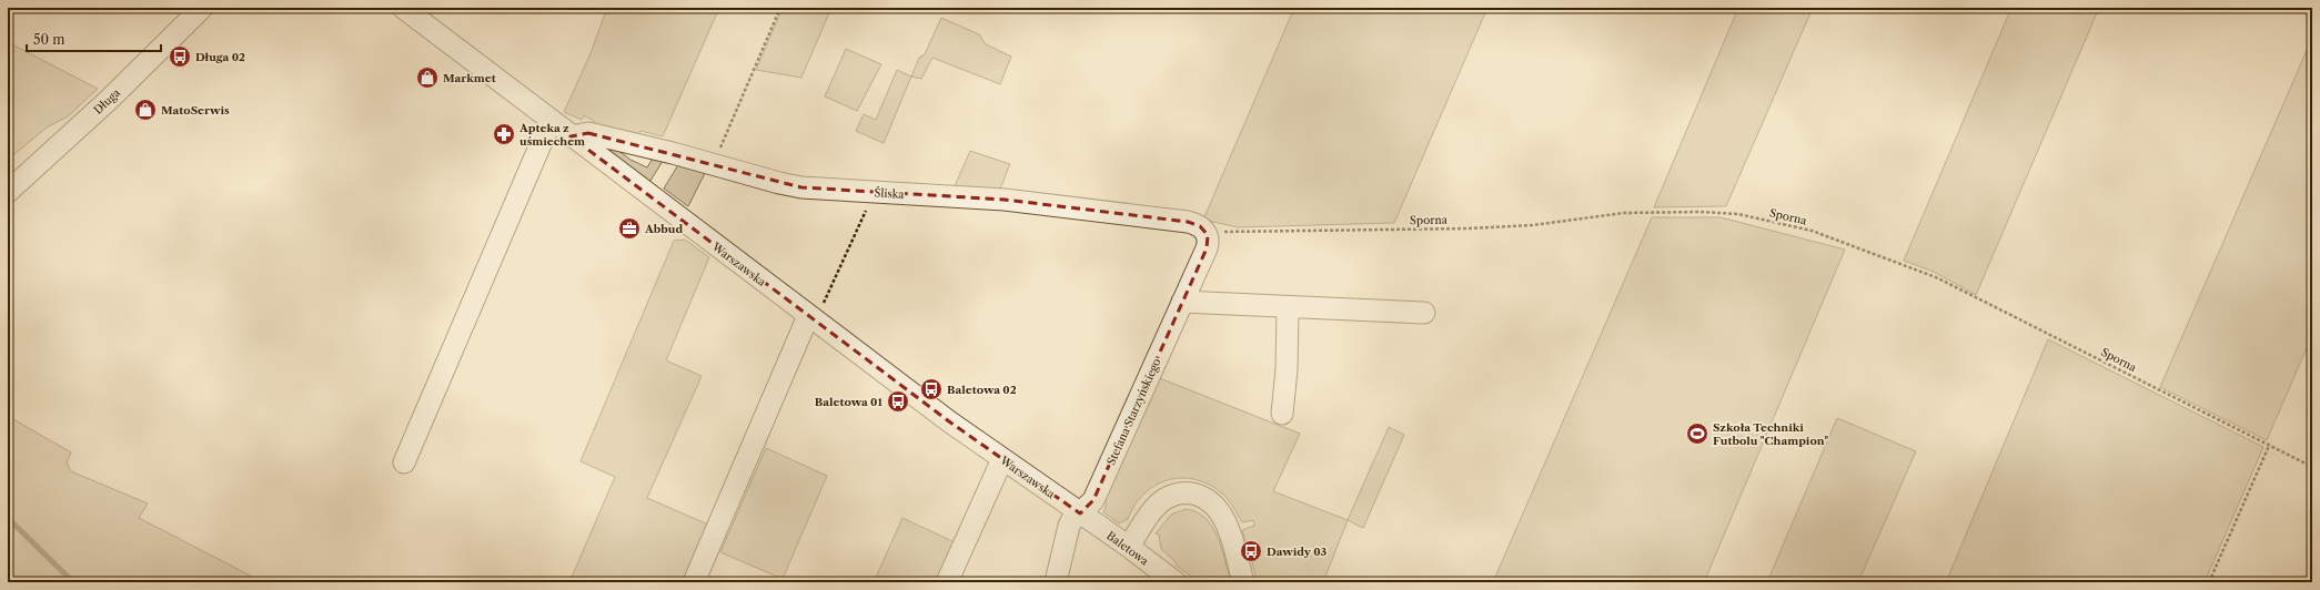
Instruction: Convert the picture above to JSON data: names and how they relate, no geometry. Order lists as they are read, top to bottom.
{
  "streets": {
    "street": [
      "Długa",
      "Śliska",
      "Warszawska",
      "Stefana Starzyńskiego",
      "Baletowa"
    ],
    "path": ["Sporna"]
  },
  "crossings": [
    ["Śliska", "Sporna"],
    ["Śliska", "Warszawska"],
    ["Śliska", "Stefana Starzyńskiego"],
    ["Sporna", "Stefana Starzyńskiego"],
    ["Warszawska", "Stefana Starzyńskiego"],
    ["Warszawska", "Baletowa"],
    ["Stefana Starzyńskiego", "Baletowa"]
  ],
  "places": {
    "bus stop": [
      "Długa 02",
      "Baletowa 02",
      "Baletowa 01",
      "Dawidy 03"
    ],
    "shop": ["Markmet", "MatoSerwis"],
    "pharmacy": ["Apteka z uśmiechem"],
    "office": ["Abbud"],
    "sports": ["Szkoła Techniki Futbolu \"Champion\""]
  },
  "scale_bar": "50 m"
}
